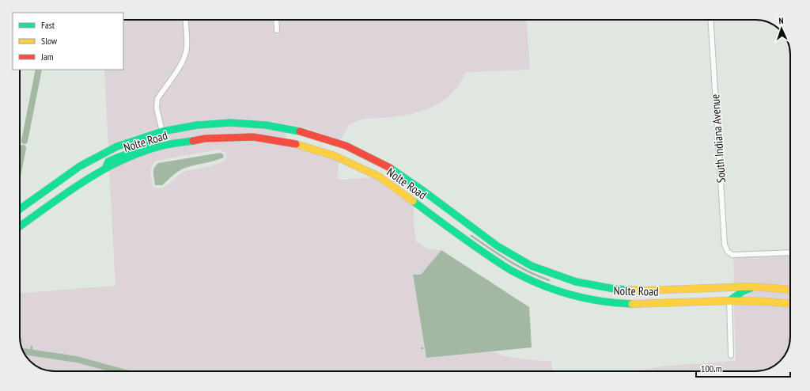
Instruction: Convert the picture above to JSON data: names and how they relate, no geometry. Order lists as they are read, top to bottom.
{
  "streets": {
    "street": ["South Indiana Avenue", "Nolte Road"]
  },
  "legend": ["Fast", "Slow", "Jam"],
  "scale_bar": "100 m",
  "north": "top"
}
